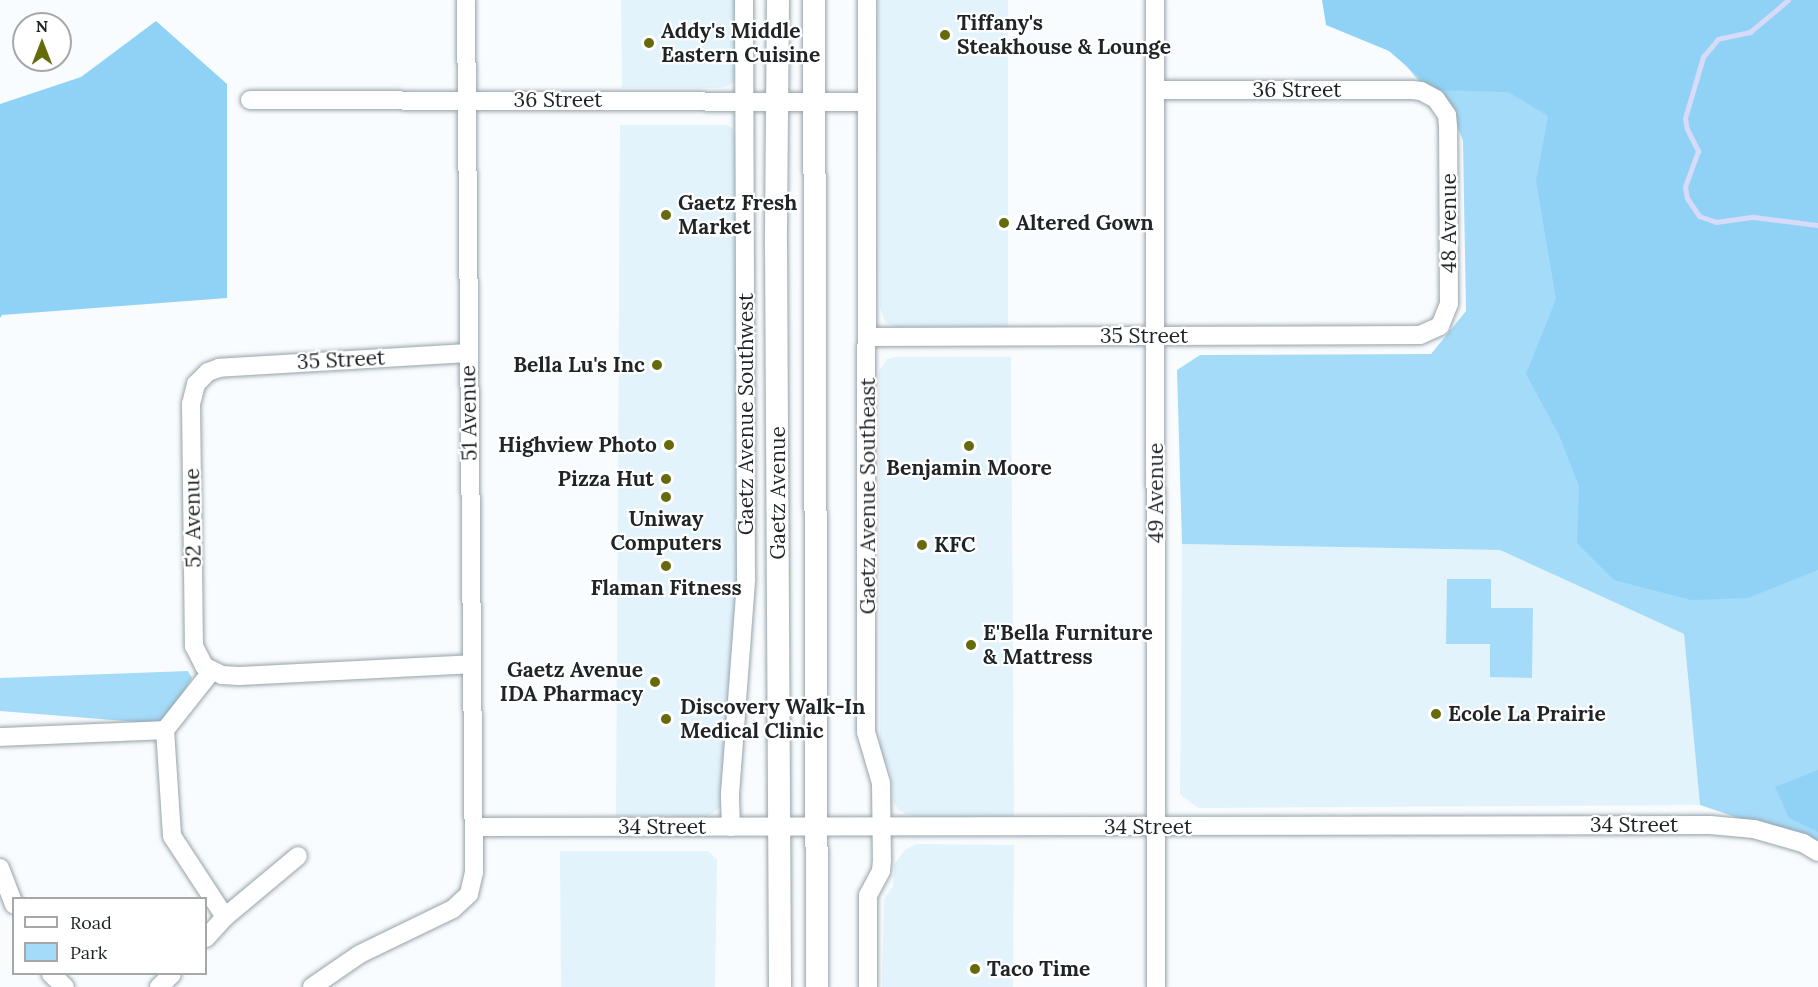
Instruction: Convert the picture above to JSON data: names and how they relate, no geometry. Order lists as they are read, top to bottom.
{
  "streets": {
    "main road": ["Gaetz Avenue"],
    "street": [
      "36 Street",
      "48 Avenue",
      "35 Street",
      "51 Avenue",
      "Gaetz Avenue Southwest",
      "49 Avenue",
      "Gaetz Avenue Southeast",
      "52 Avenue",
      "34 Street"
    ]
  },
  "crossings": [
    ["36 Street", "48 Avenue"],
    ["36 Street", "51 Avenue"],
    ["36 Street", "Gaetz Avenue Southwest"],
    ["36 Street", "Gaetz Avenue"],
    ["36 Street", "49 Avenue"],
    ["36 Street", "Gaetz Avenue Southeast"],
    ["48 Avenue", "35 Street"],
    ["35 Street", "51 Avenue"],
    ["35 Street", "49 Avenue"],
    ["35 Street", "Gaetz Avenue Southeast"],
    ["35 Street", "52 Avenue"],
    ["51 Avenue", "34 Street"],
    ["Gaetz Avenue Southwest", "34 Street"],
    ["Gaetz Avenue", "34 Street"],
    ["49 Avenue", "34 Street"],
    ["Gaetz Avenue Southeast", "34 Street"]
  ],
  "places": [
    "Tiffany's Steakhouse & Lounge",
    "Addy's Middle Eastern Cuisine",
    "Gaetz Fresh Market",
    "Altered Gown",
    "Bella Lu's Inc",
    "Highview Photo",
    "Benjamin Moore",
    "Pizza Hut",
    "Uniway Computers",
    "KFC",
    "Flaman Fitness",
    "E'Bella Furniture & Mattress",
    "Gaetz Avenue IDA Pharmacy",
    "Ecole La Prairie",
    "Discovery Walk-In Medical Clinic",
    "Taco Time"
  ],
  "legend": ["Road", "Park"],
  "north": "top"
}
